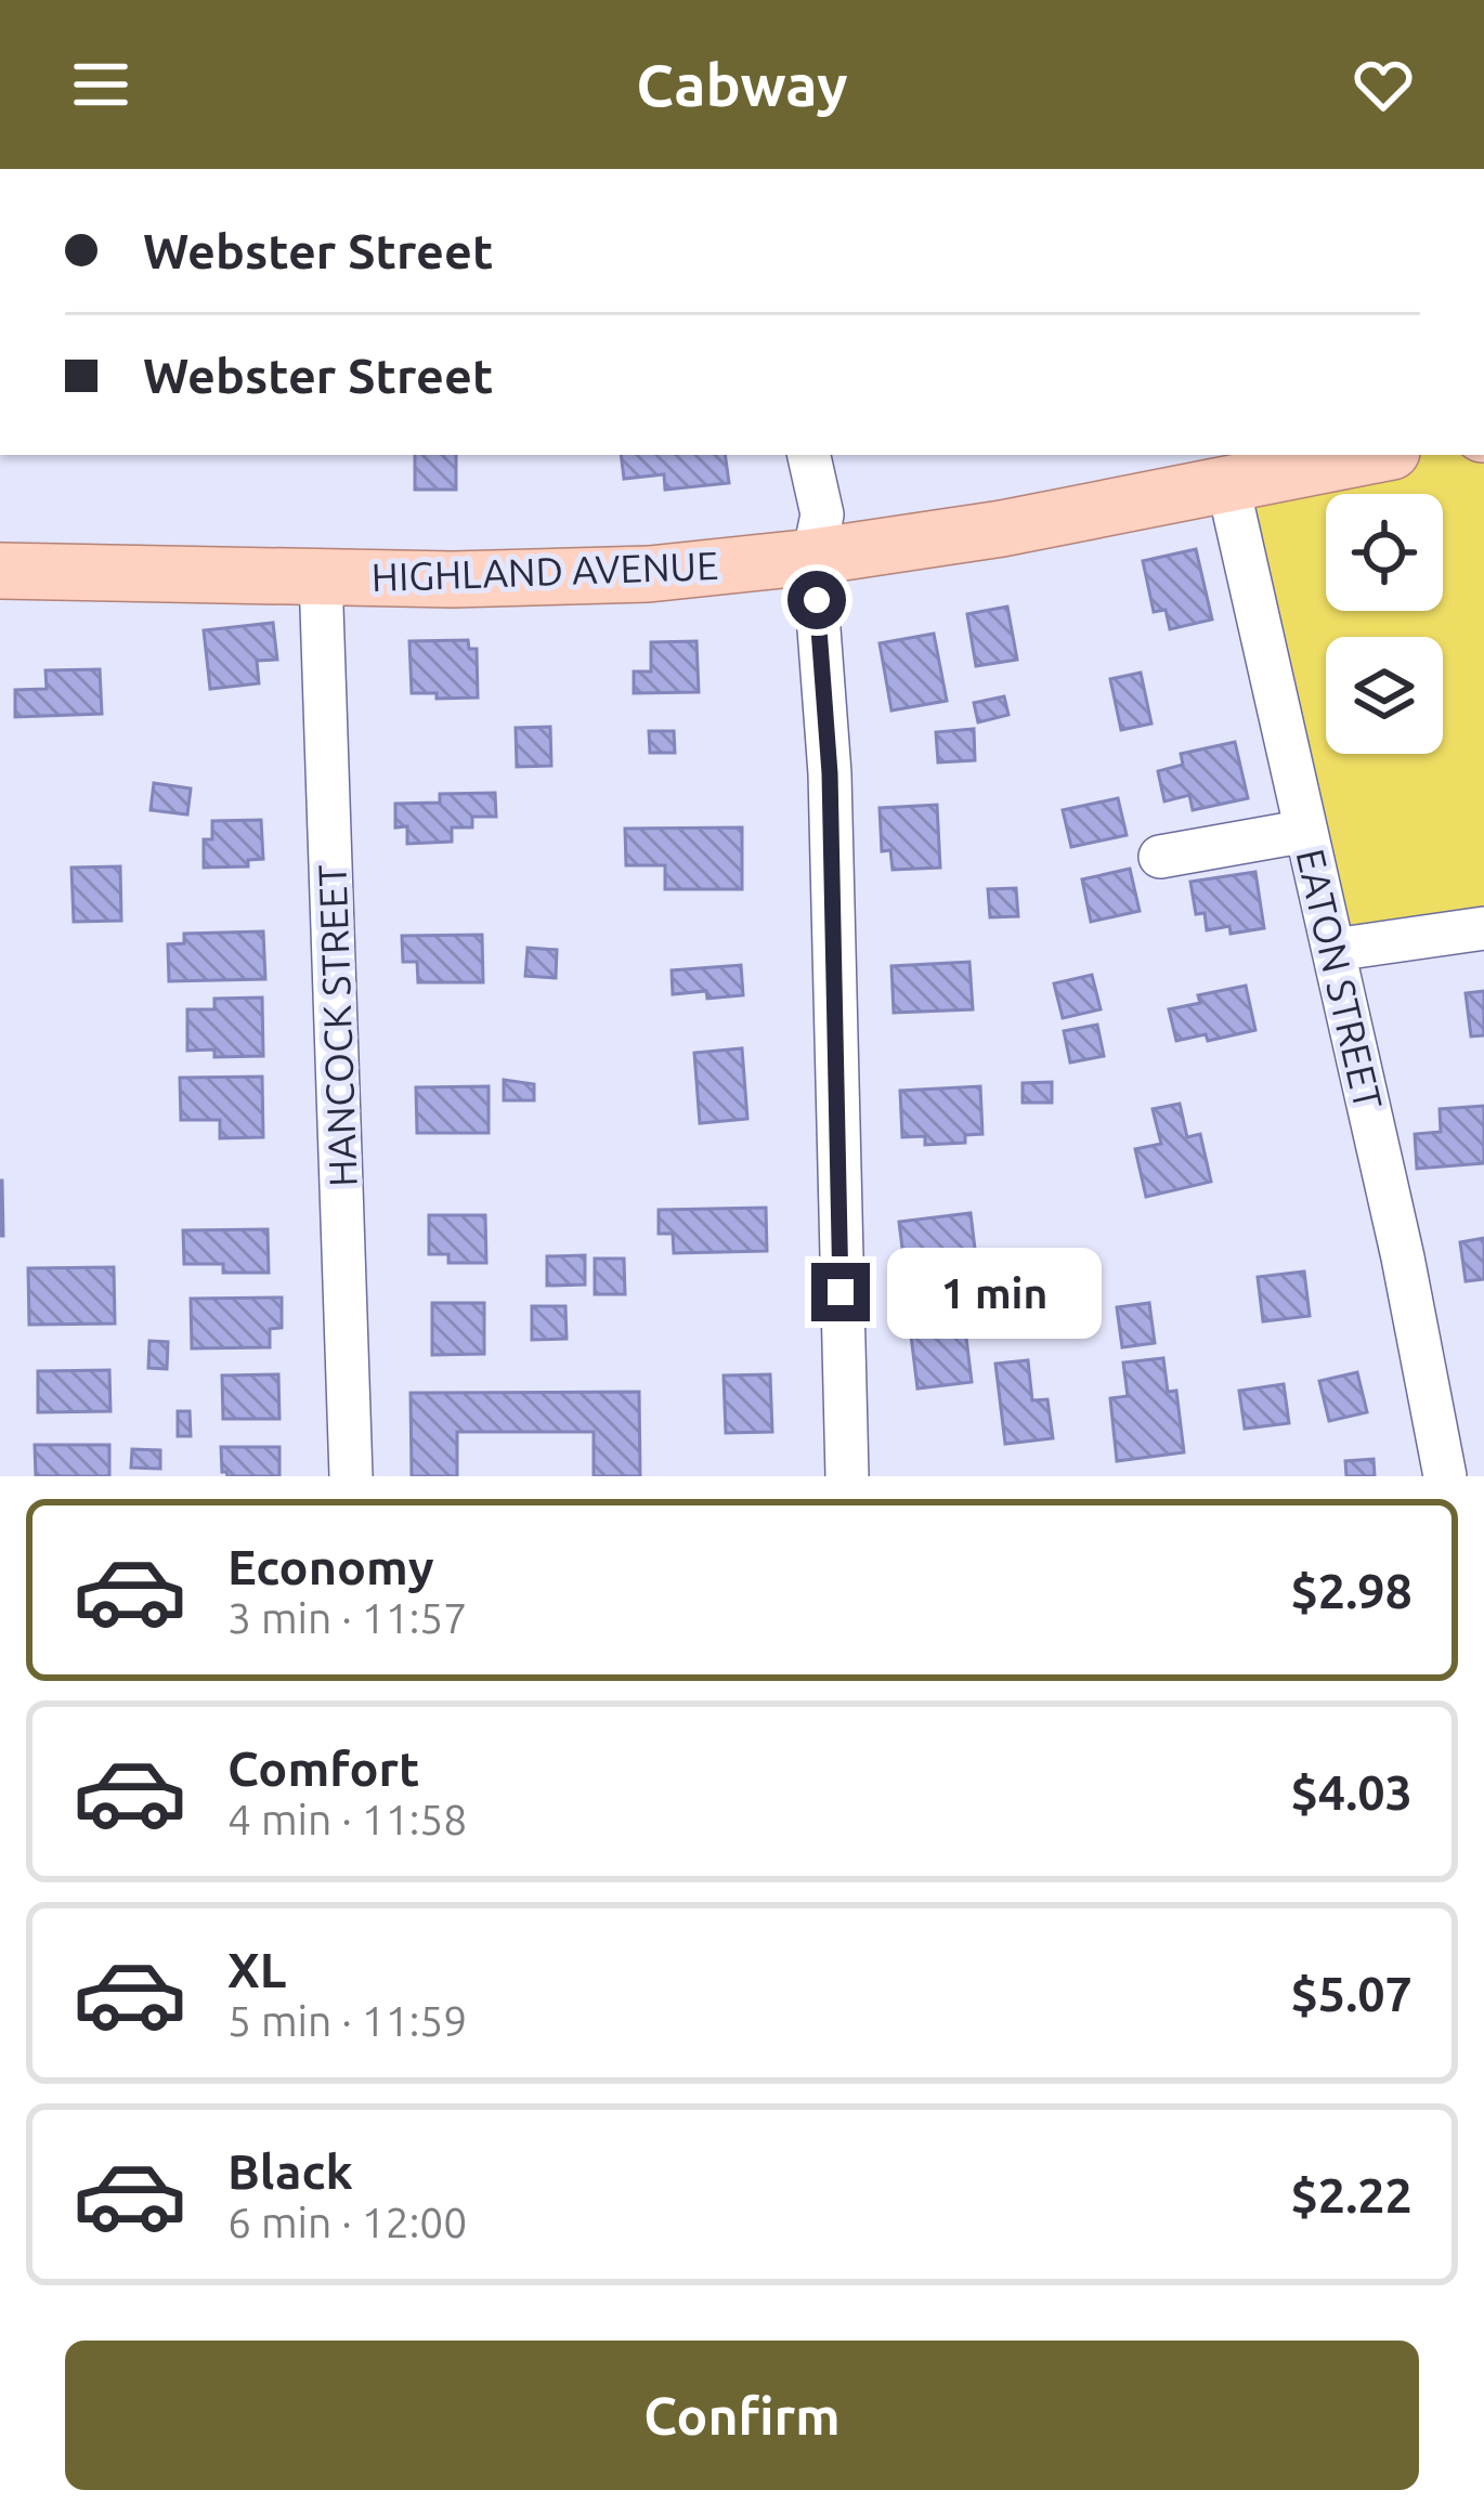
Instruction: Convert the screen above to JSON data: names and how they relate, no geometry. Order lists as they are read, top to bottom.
{
  "streets": {
    "main road": ["HIGHLAND AVENUE"],
    "street": ["EATON STREET", "HANCOCK STREET"]
  },
  "crossings": [
    ["HIGHLAND AVENUE", "EATON STREET"],
    ["HIGHLAND AVENUE", "HANCOCK STREET"]
  ],
  "page": {
    "header": "Cabway",
    "banner": ["Webster Street", "Webster Street"],
    "bubble": "1 min",
    "list": [
      {
        "name": "Economy",
        "note": "3 min · 11:57",
        "value": "$2.98"
      },
      {
        "name": "Comfort",
        "note": "4 min · 11:58",
        "value": "$4.03"
      },
      {
        "name": "XL",
        "note": "5 min · 11:59",
        "value": "$5.07"
      },
      {
        "name": "Black",
        "note": "6 min · 12:00",
        "value": "$2.22"
      }
    ],
    "buttons": "Confirm"
  }
}
